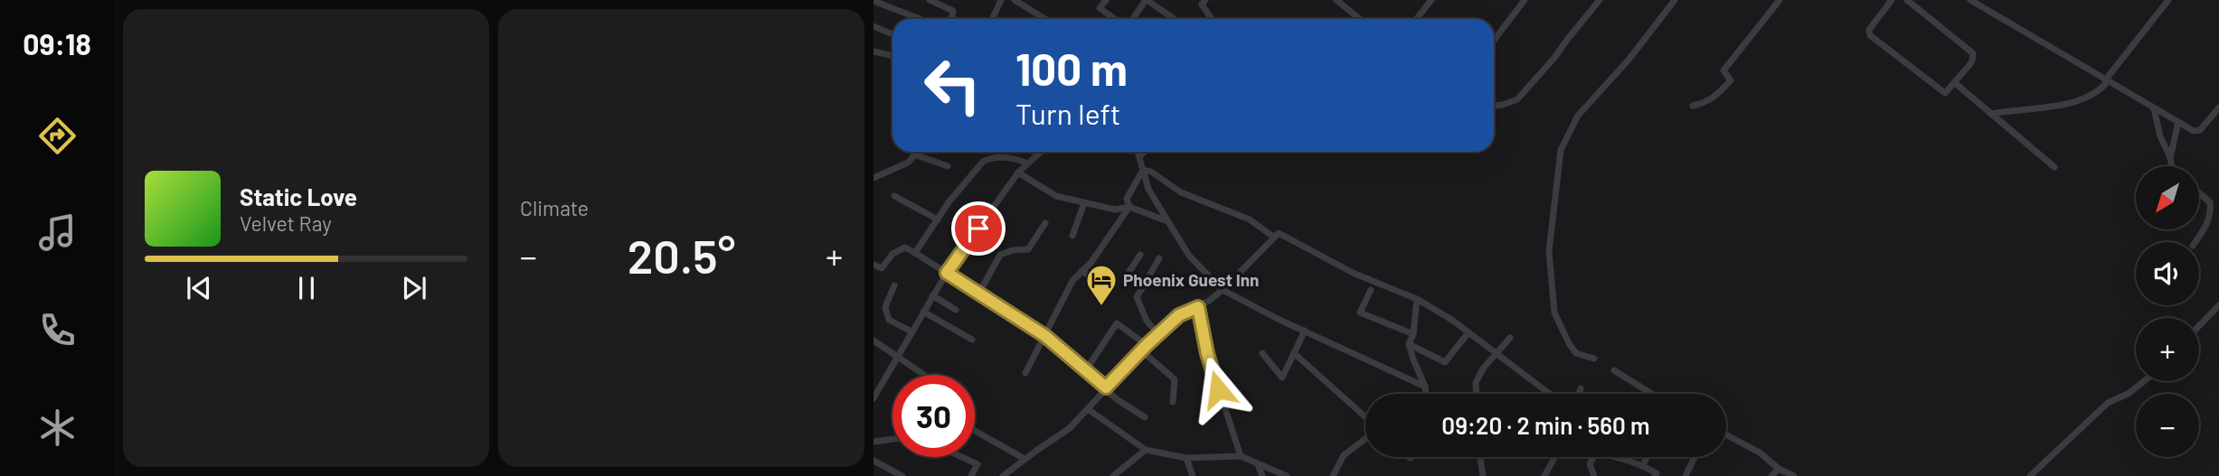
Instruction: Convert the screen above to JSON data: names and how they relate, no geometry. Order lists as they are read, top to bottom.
{
  "places": {
    "hotel": ["Phoenix Guest Inn"]
  },
  "north": "bottom left",
  "page": {
    "tabs": "09:18",
    "tile": "Climate",
    "turn": ["100 m", "Turn left"],
    "map_buttons": ["+", "−"],
    "song": ["Static Love", "Velvet Ray"],
    "heat": ["−", "20.5°", "+"],
    "limit": "30",
    "trip": "09:20 · 2 min · 560 m"
  }
}
